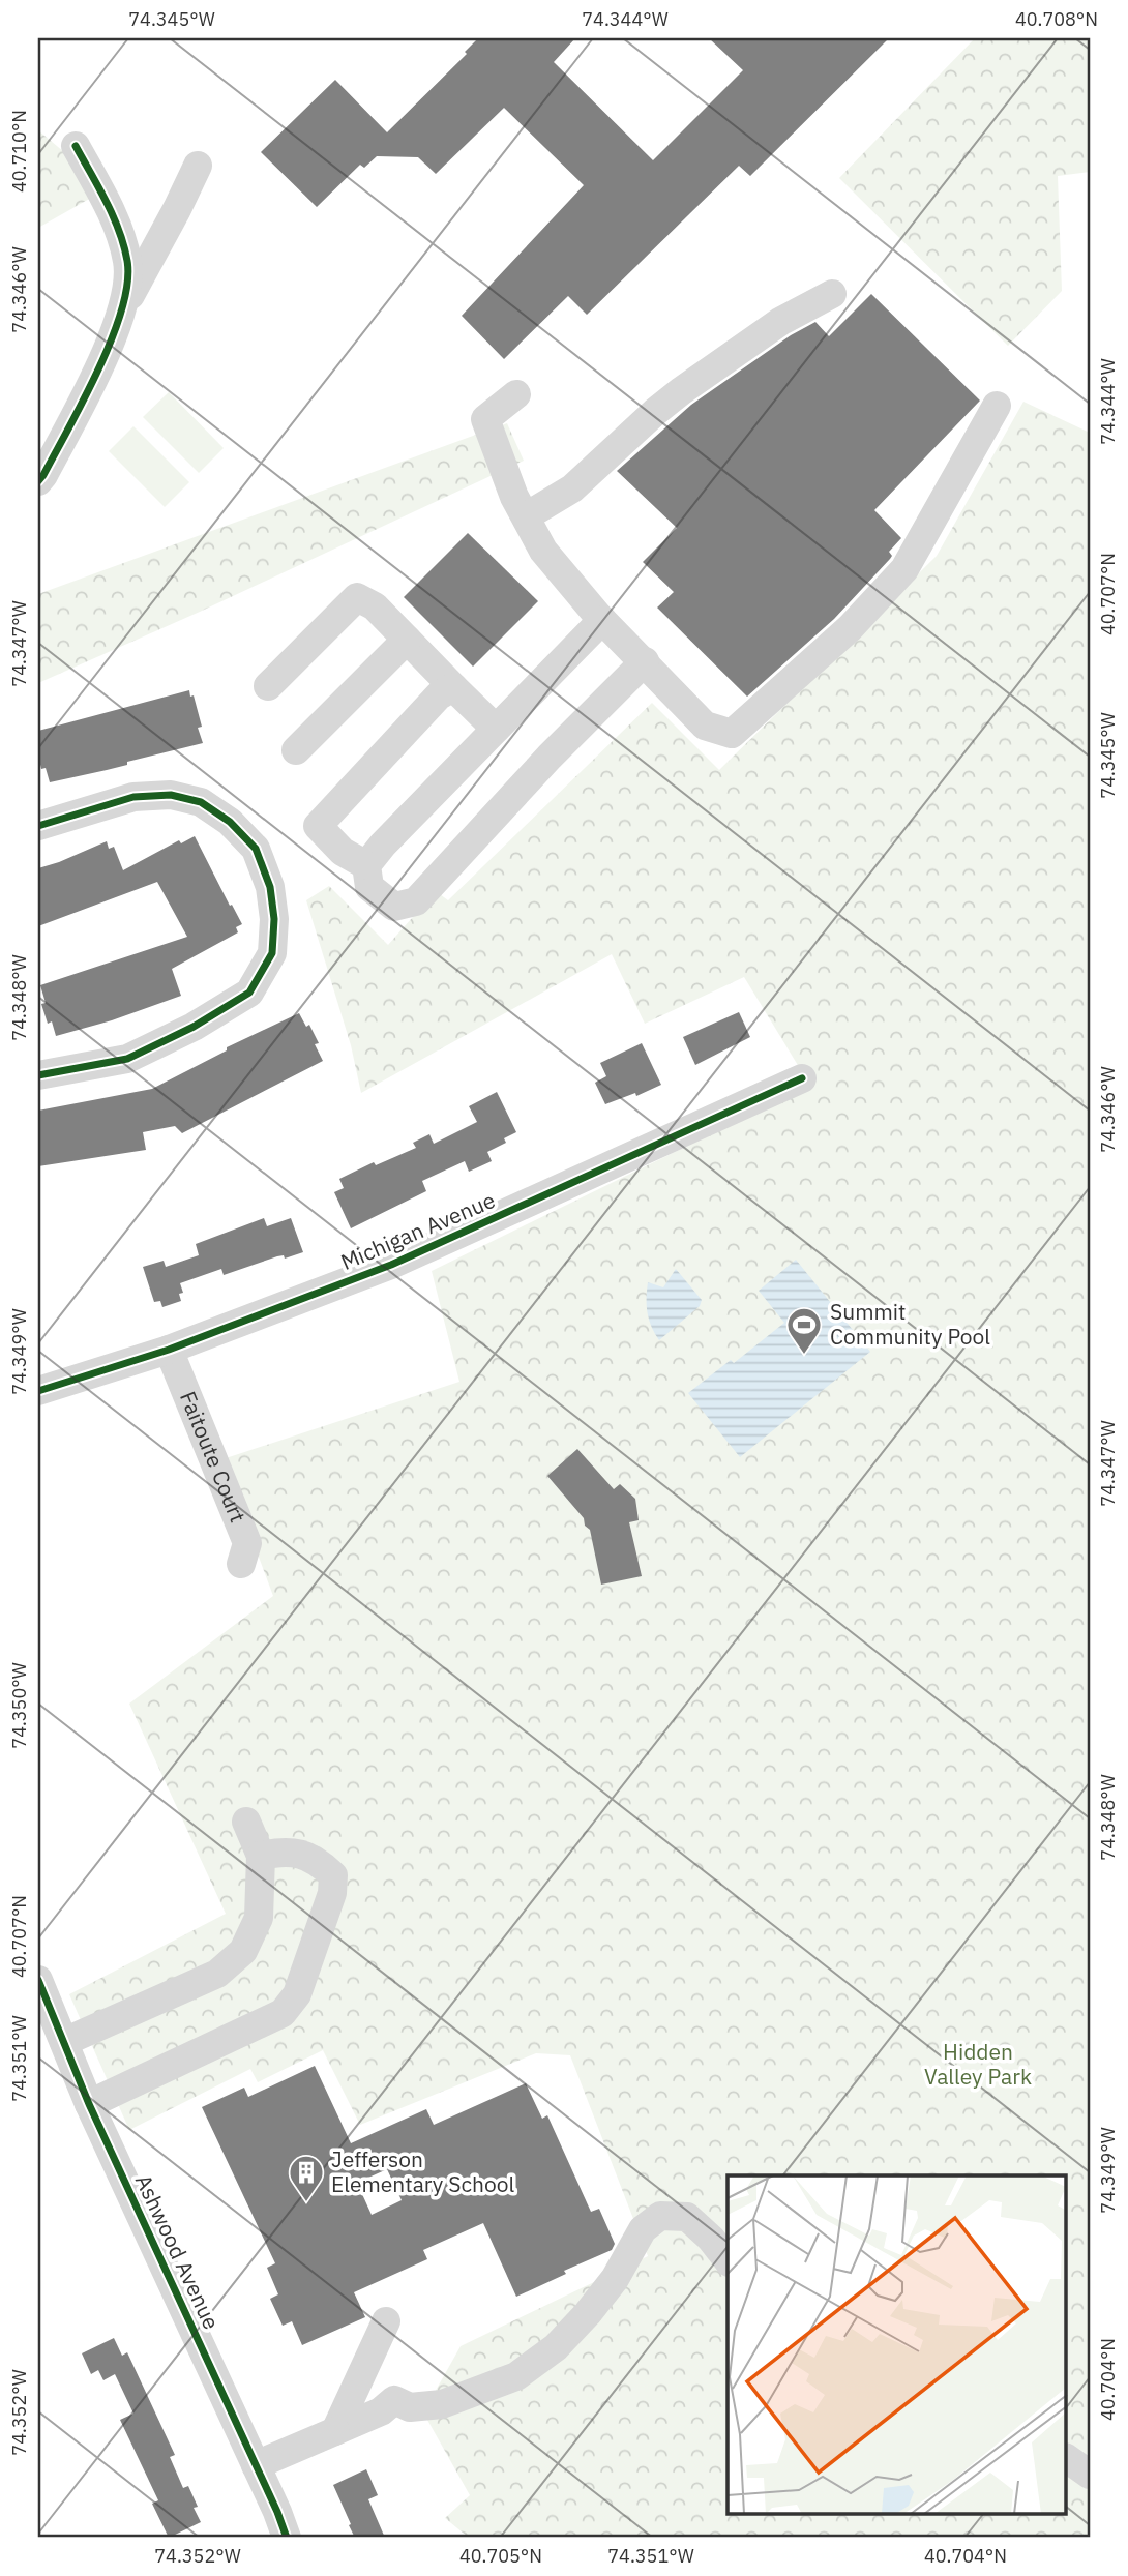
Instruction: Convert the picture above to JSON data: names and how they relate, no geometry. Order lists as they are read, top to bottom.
{
  "streets": {
    "street": ["Michigan Avenue", "Faitoute Court", "Ashwood Avenue"]
  },
  "crossings": [
    ["Michigan Avenue", "Faitoute Court"]
  ],
  "parks": ["Hidden Valley Park"],
  "places": {
    "sports": ["Summit Community Pool"],
    "building": ["Jefferson Elementary School"]
  },
  "coordinates": [
    "74.345°W",
    "74.344°W",
    "40.708°N",
    "40.710°N",
    "74.346°W",
    "40.707°N",
    "74.347°W",
    "74.348°W",
    "74.349°W",
    "74.350°W",
    "74.351°W",
    "40.704°N",
    "74.352°W",
    "40.705°N"
  ]
}
